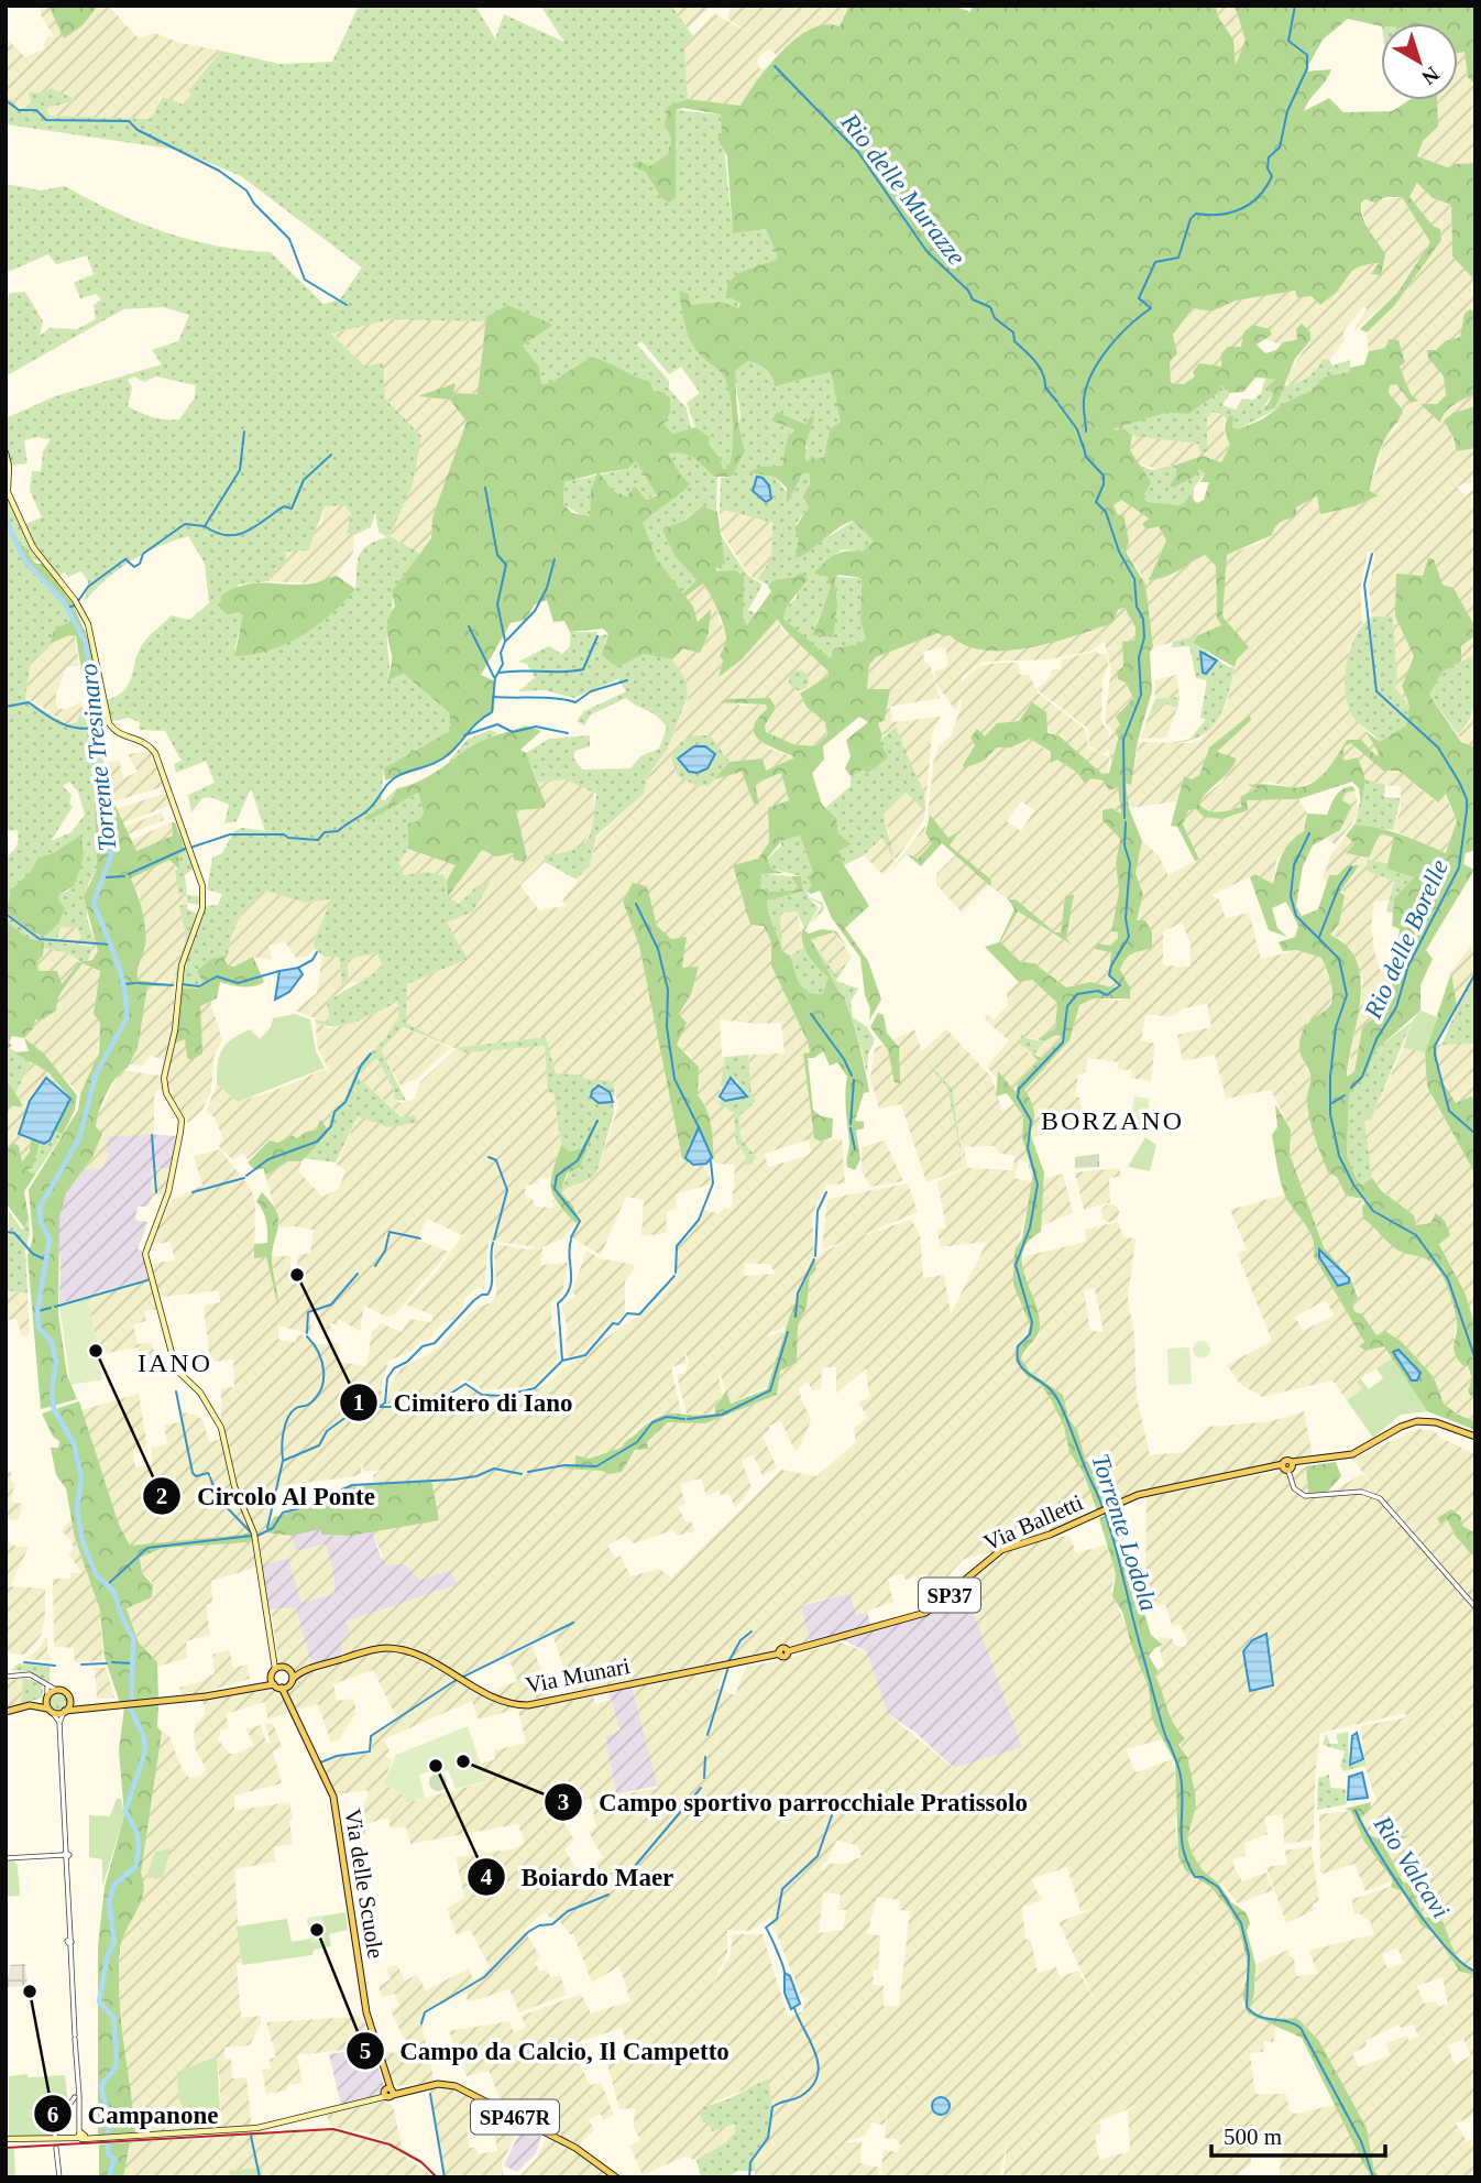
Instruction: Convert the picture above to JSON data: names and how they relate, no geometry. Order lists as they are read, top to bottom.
{
  "streets": {
    "main road": [
      "Via Balletti",
      "SP37",
      "Via Munari",
      "Via delle Scuole",
      "SP467R"
    ]
  },
  "crossings": [
    ["Via Balletti", "Via Munari"],
    ["Via delle Scuole", "SP467R"]
  ],
  "districts": ["BORZANO", "IANO"],
  "water": [
    "Rio delle Murazze",
    "Torrente Tresinaro",
    "Rio delle Borelle",
    "Torrente Lodola",
    "Rio Valcavi"
  ],
  "places": [
    "Cimitero di Iano",
    "Circolo Al Ponte",
    "Campo sportivo parrocchiale Pratissolo",
    "Boiardo Maer",
    "Campo da Calcio, Il Campetto",
    "Campanone"
  ],
  "scale_bar": "500 m",
  "north": "bottom right"
}
